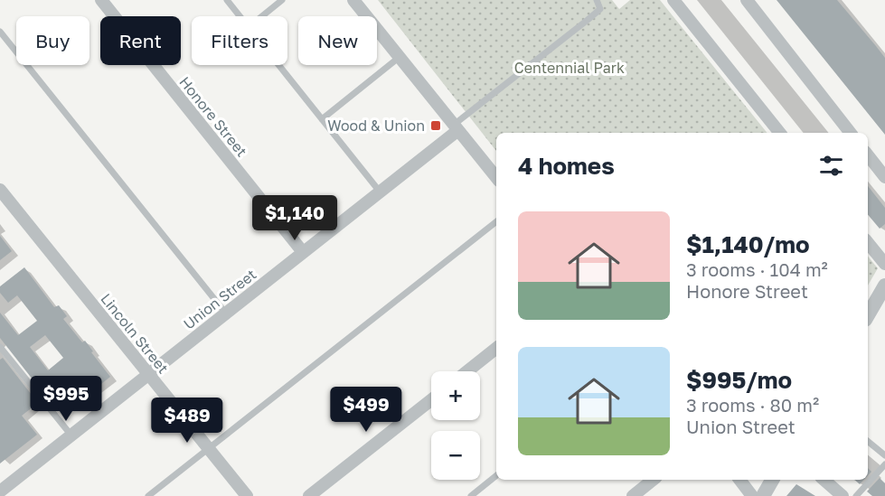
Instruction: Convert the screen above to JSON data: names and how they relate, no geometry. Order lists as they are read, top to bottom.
{
  "streets": {
    "street": ["Honore Street", "Union Street", "Lincoln Street"]
  },
  "crossings": [
    ["Honore Street", "Union Street"],
    ["Union Street", "Lincoln Street"]
  ],
  "parks": ["Centennial Park"],
  "places": {
    "transit": ["Wood & Union"]
  },
  "page": {
    "chip": [
      "Buy",
      "Rent",
      "Filters",
      "New"
    ],
    "heading": "4 homes",
    "price": [
      "$1,140",
      "$995",
      "$499",
      "$489"
    ],
    "list": [
      {
        "name": "$1,140/mo",
        "note": "3 rooms · 104 m² · Honore Street"
      },
      {
        "name": "$995/mo",
        "note": "3 rooms · 80 m² · Union Street"
      }
    ],
    "map_buttons": ["+", "−"]
  }
}
